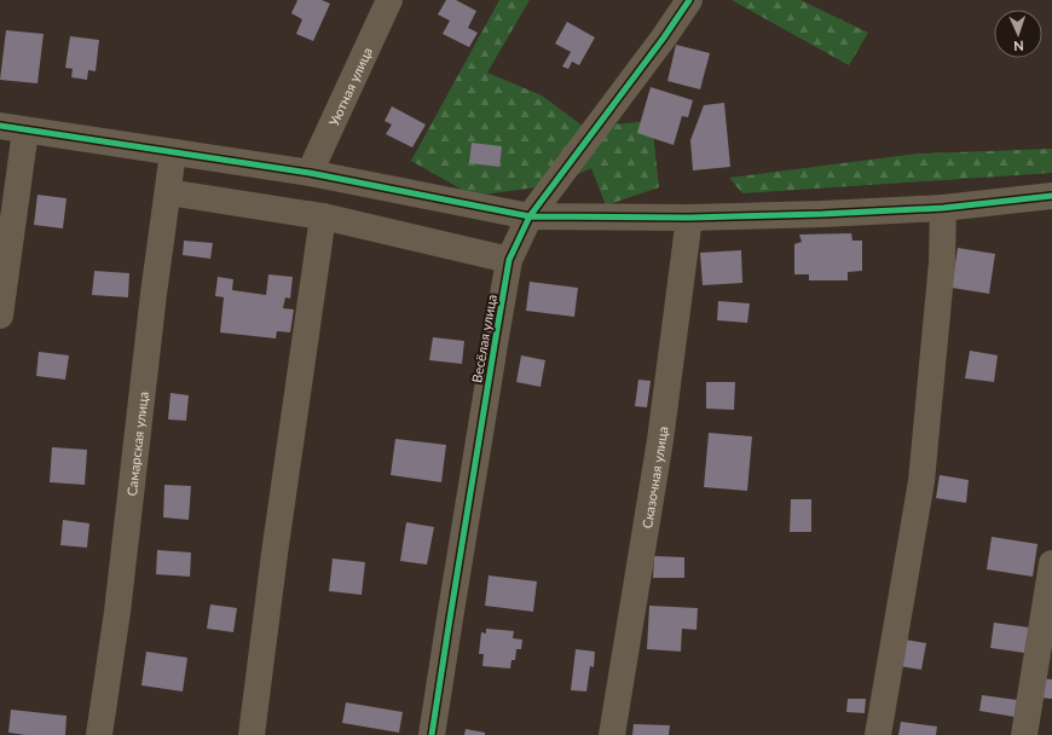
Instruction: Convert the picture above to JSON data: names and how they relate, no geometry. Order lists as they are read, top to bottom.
{
  "streets": {
    "street": [
      "Уютная улица",
      "Весёлая улица",
      "Самарская улица",
      "Сказочная улица"
    ]
  },
  "north": "bottom"
}
